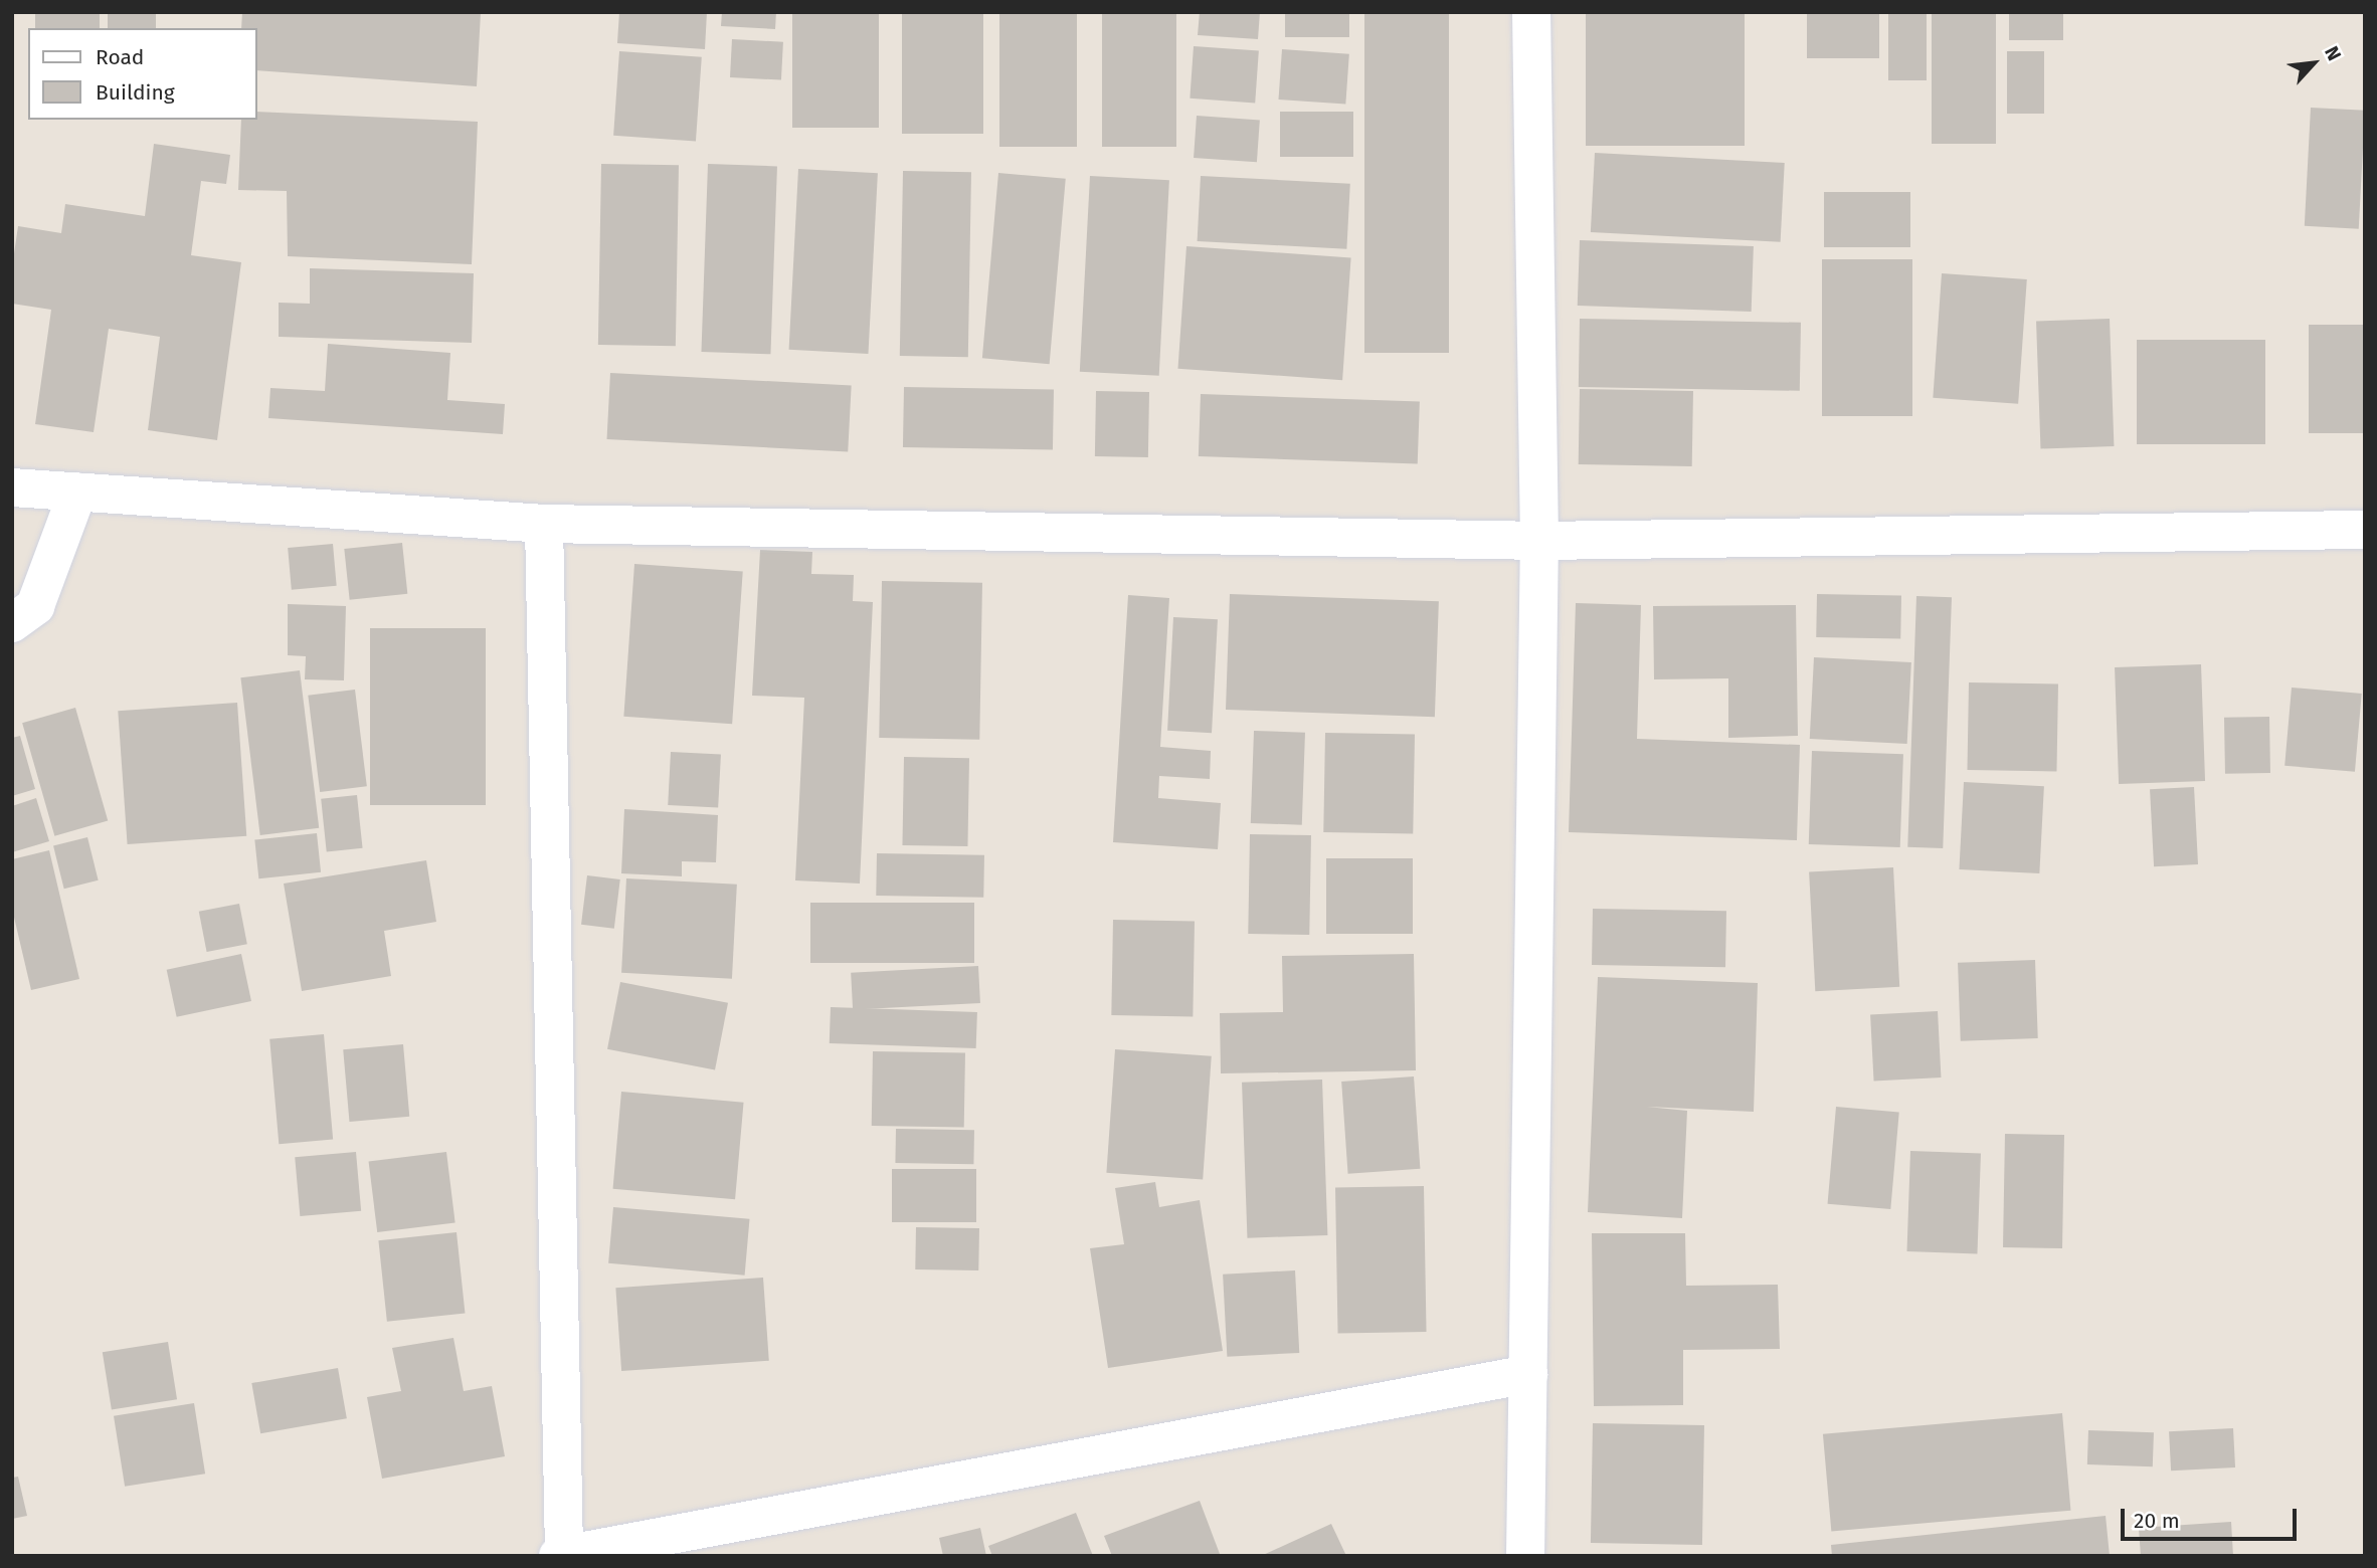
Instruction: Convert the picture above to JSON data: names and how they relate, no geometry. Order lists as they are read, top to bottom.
{
  "legend": ["Road", "Building"],
  "scale_bar": "20 m",
  "north": "top right"
}
